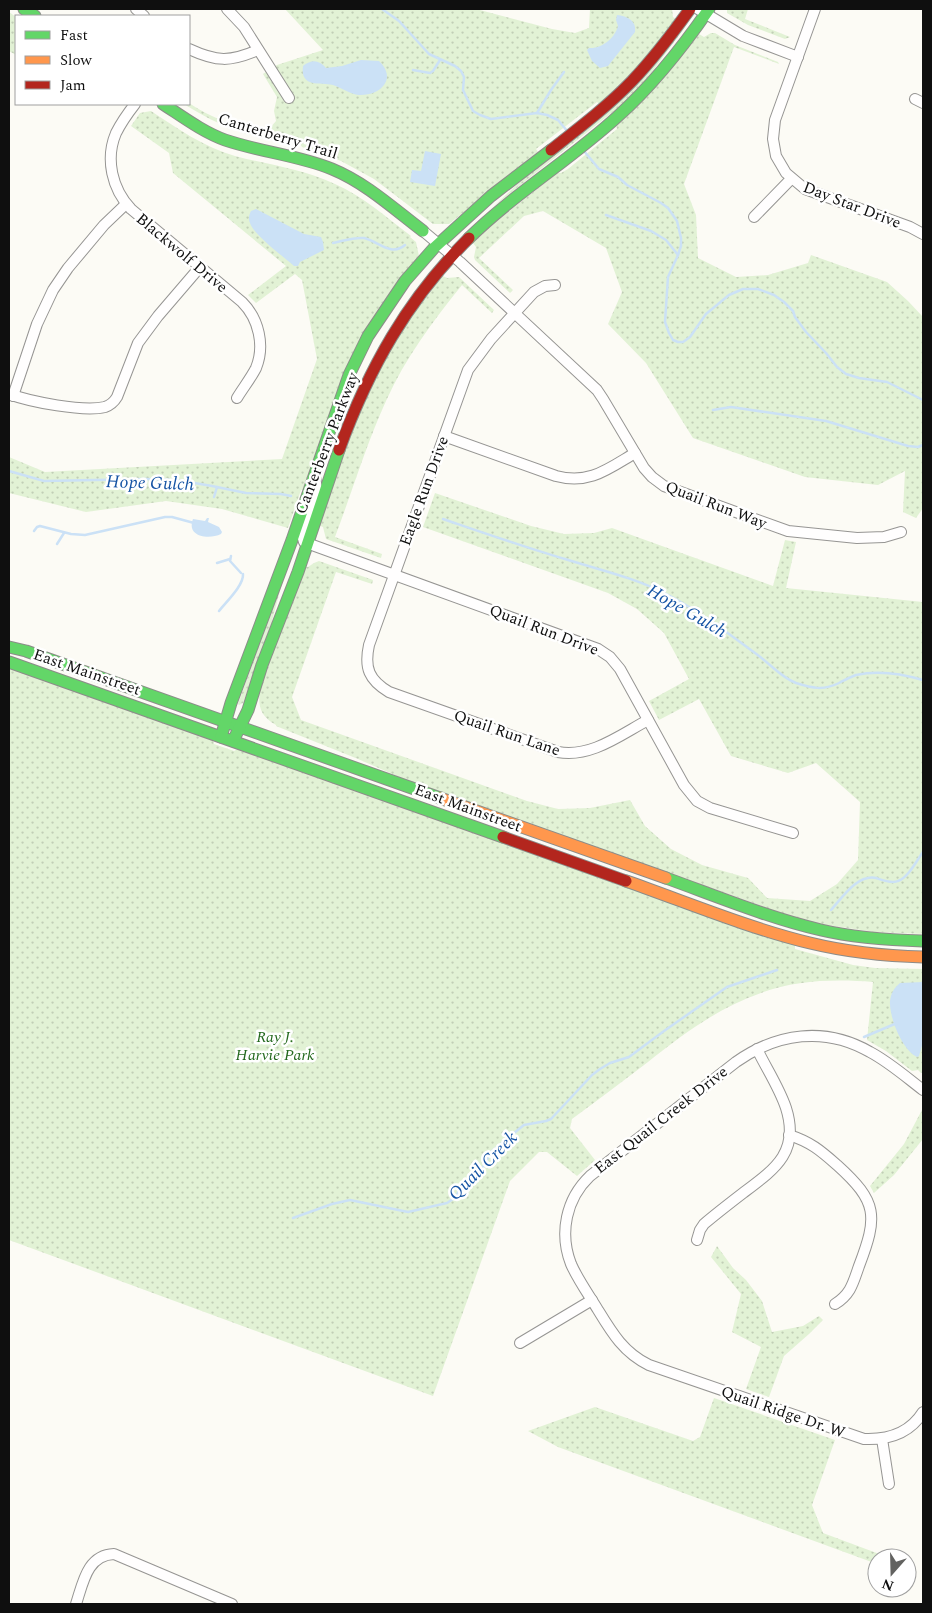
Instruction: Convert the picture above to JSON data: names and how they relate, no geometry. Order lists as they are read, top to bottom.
{
  "streets": {
    "street": [
      "Canterberry Trail",
      "Day Star Drive",
      "Blackwolf Drive",
      "Canterberry Parkway",
      "Eagle Run Drive",
      "Quail Run Way",
      "Quail Run Drive",
      "East Mainstreet",
      "Quail Run Lane",
      "East Quail Creek Drive",
      "Quail Ridge Dr. W"
    ]
  },
  "crossings": [
    ["Canterberry Trail", "Canterberry Parkway"],
    ["Canterberry Trail", "Quail Run Way"],
    ["Canterberry Parkway", "Quail Run Way"],
    ["Canterberry Parkway", "Quail Run Drive"],
    ["Canterberry Parkway", "East Mainstreet"],
    ["Eagle Run Drive", "Quail Run Way"],
    ["Eagle Run Drive", "Quail Run Drive"],
    ["Eagle Run Drive", "Quail Run Lane"],
    ["Quail Run Drive", "Quail Run Lane"],
    ["East Quail Creek Drive", "Quail Ridge Dr. W"]
  ],
  "water": ["Hope Gulch", "Quail Creek"],
  "parks": ["Ray J. Harvie Park"],
  "legend": ["Fast", "Slow", "Jam"],
  "north": "bottom"
}
